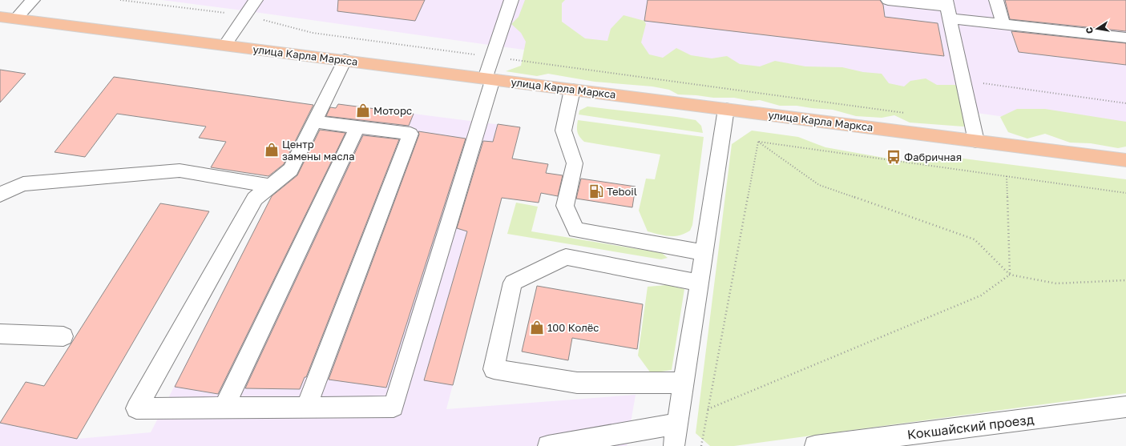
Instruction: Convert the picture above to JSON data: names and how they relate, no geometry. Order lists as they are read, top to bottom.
{
  "streets": {
    "main road": ["улица Карла Маркса"],
    "street": ["Кокшайский проезд"]
  },
  "places": {
    "shop": ["Моторс", "Центр замены масла", "100 Колёс"],
    "bus stop": ["Фабричная"],
    "fuel station": ["Teboil"]
  },
  "north": "left"
}
